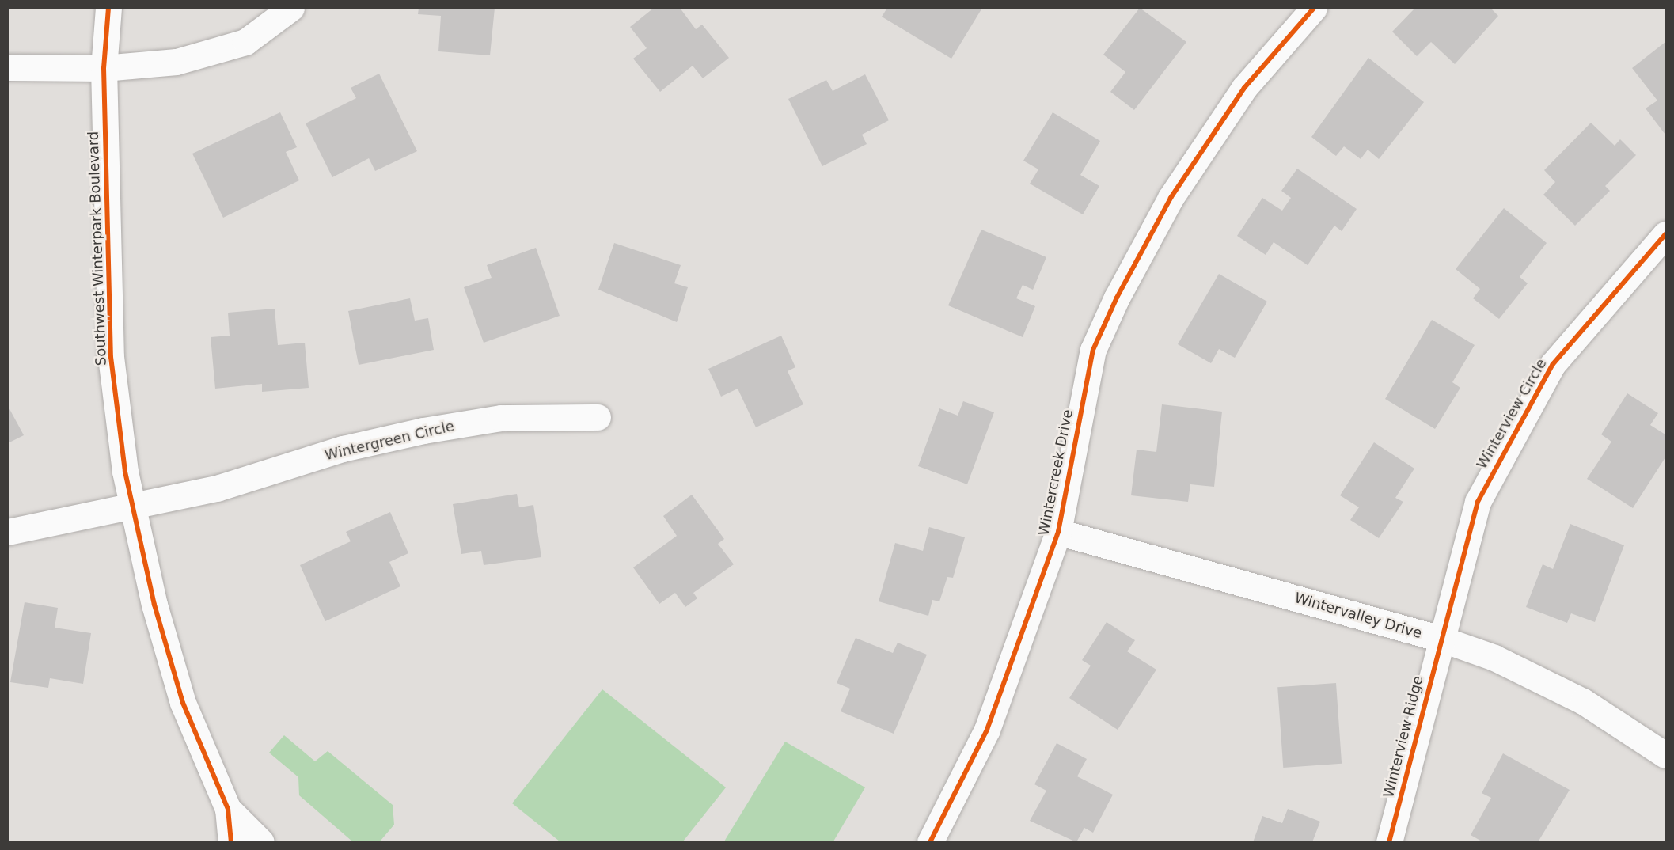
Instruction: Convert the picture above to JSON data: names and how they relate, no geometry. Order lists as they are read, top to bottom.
{
  "streets": {
    "street": [
      "Southwest Winterpark Boulevard",
      "Winterview Circle",
      "Wintergreen Circle",
      "Wintercreek Drive",
      "Wintervalley Drive",
      "Winterview Ridge"
    ]
  },
  "crossings": [
    ["Southwest Winterpark Boulevard", "Wintergreen Circle"],
    ["Winterview Circle", "Wintervalley Drive"],
    ["Winterview Circle", "Winterview Ridge"],
    ["Wintercreek Drive", "Wintervalley Drive"],
    ["Wintervalley Drive", "Winterview Ridge"]
  ]
}
